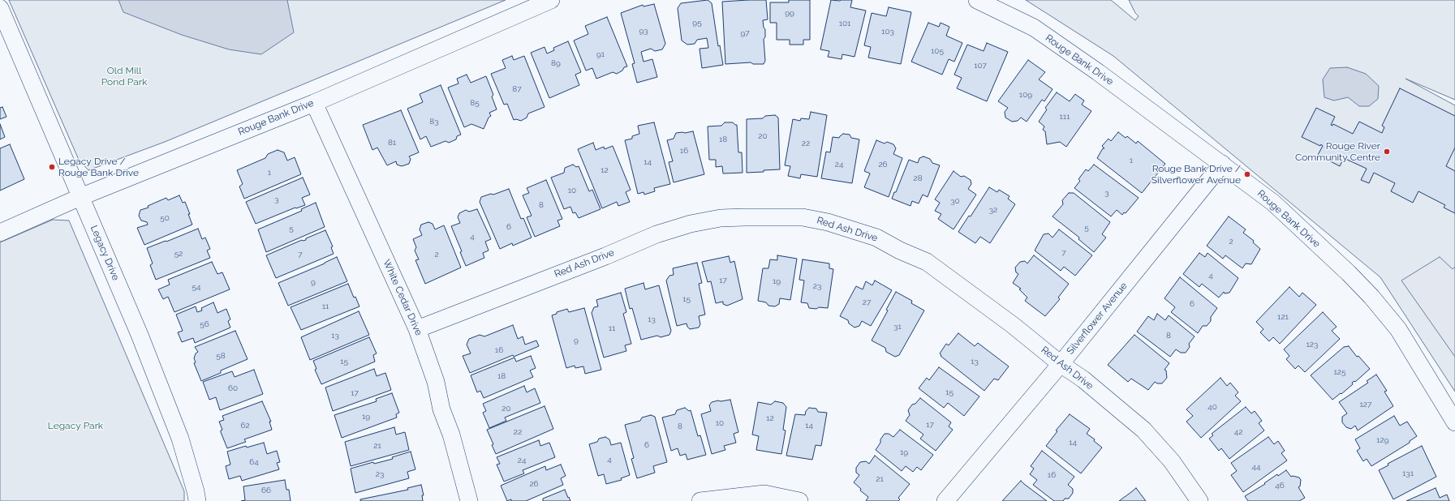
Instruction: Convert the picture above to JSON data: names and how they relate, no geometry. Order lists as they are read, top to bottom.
{
  "streets": {
    "street": [
      "Rouge Bank Drive",
      "Red Ash Drive",
      "Legacy Drive",
      "White Cedar Drive",
      "Silverflower Avenue"
    ]
  },
  "crossings": [
    ["Rouge Bank Drive", "Legacy Drive"],
    ["Rouge Bank Drive", "White Cedar Drive"],
    ["Rouge Bank Drive", "Silverflower Avenue"],
    ["Red Ash Drive", "White Cedar Drive"],
    ["Red Ash Drive", "Silverflower Avenue"]
  ],
  "parks": ["Old Mill Pond Park", "Legacy Park"],
  "places": ["Rouge River Community Centre", "Legacy Drive / Rouge Bank Drive", "Rouge Bank Drive / Silverflower Avenue"],
  "house_numbers": [
    "99",
    "95",
    "101",
    "93",
    "103",
    "97",
    "105",
    "91",
    "89",
    "107",
    "87",
    "109",
    "85",
    "111",
    "83",
    "20",
    "18",
    "81",
    "22",
    "16",
    "1",
    "14",
    "24",
    "26",
    "12",
    "1",
    "28",
    "10",
    "3",
    "3",
    "30",
    "8",
    "32",
    "50",
    "6",
    "5",
    "5",
    "4",
    "2",
    "7",
    "52",
    "7",
    "2",
    "4",
    "17",
    "19",
    "9",
    "23",
    "54",
    "15",
    "27",
    "6",
    "11",
    "121",
    "13",
    "56",
    "31",
    "11",
    "13",
    "8",
    "9",
    "123",
    "16",
    "58",
    "15",
    "13",
    "125",
    "18",
    "60",
    "15",
    "17",
    "127",
    "40",
    "20",
    "19",
    "12",
    "10",
    "17",
    "62",
    "14",
    "8",
    "22",
    "42",
    "129",
    "14",
    "6",
    "21",
    "19",
    "4",
    "24",
    "64",
    "44",
    "131",
    "23",
    "16",
    "21",
    "26",
    "46",
    "66"
  ]
}
